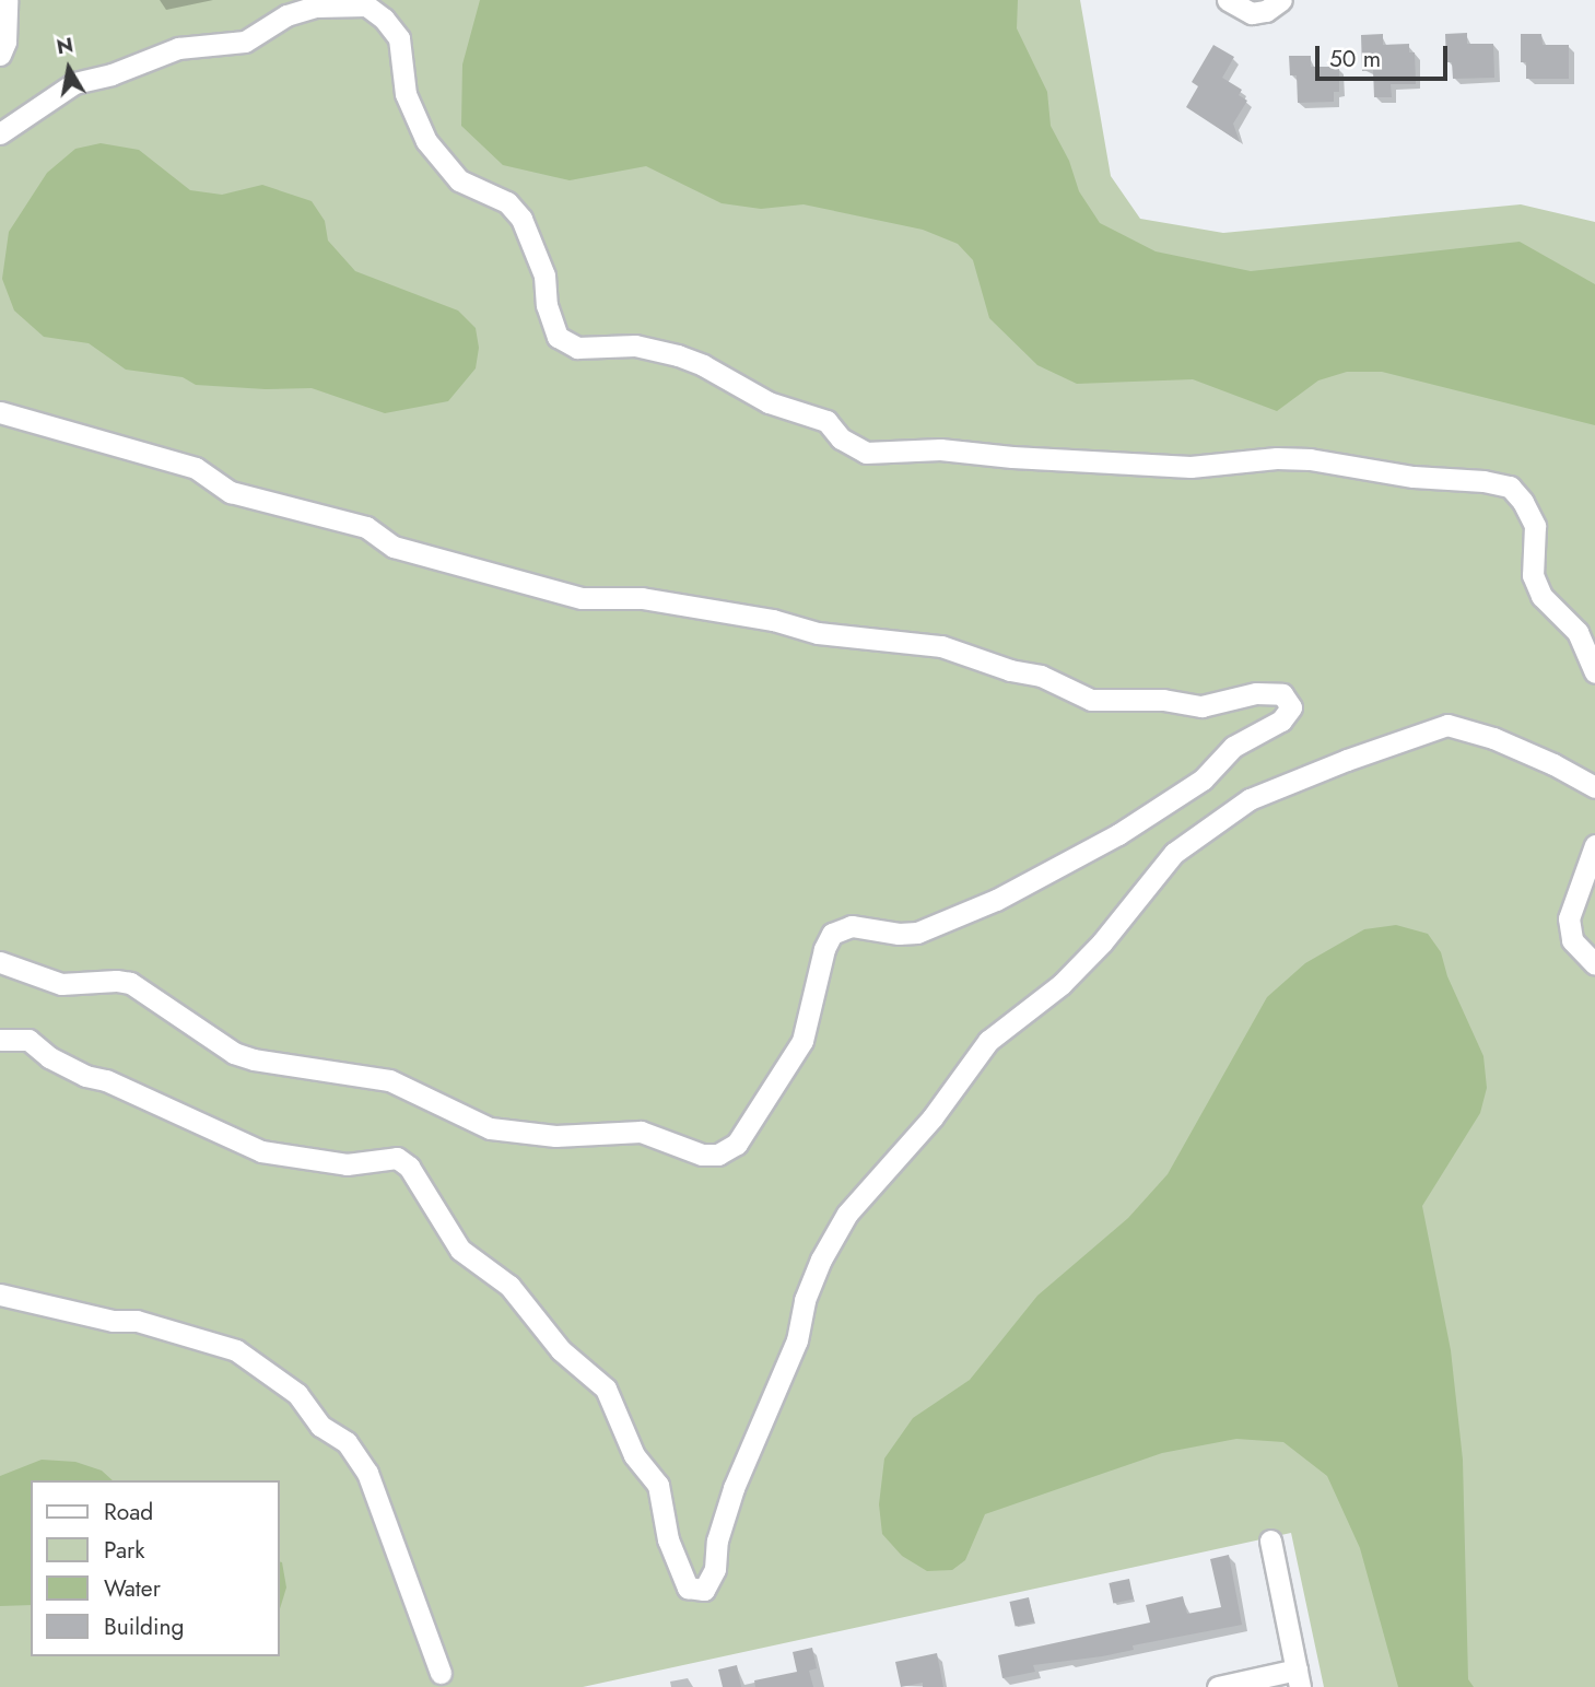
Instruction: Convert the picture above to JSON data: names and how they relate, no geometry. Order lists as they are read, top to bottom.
{
  "legend": [
    "Road",
    "Park",
    "Water",
    "Building"
  ],
  "scale_bar": "50 m",
  "north": "top"
}
